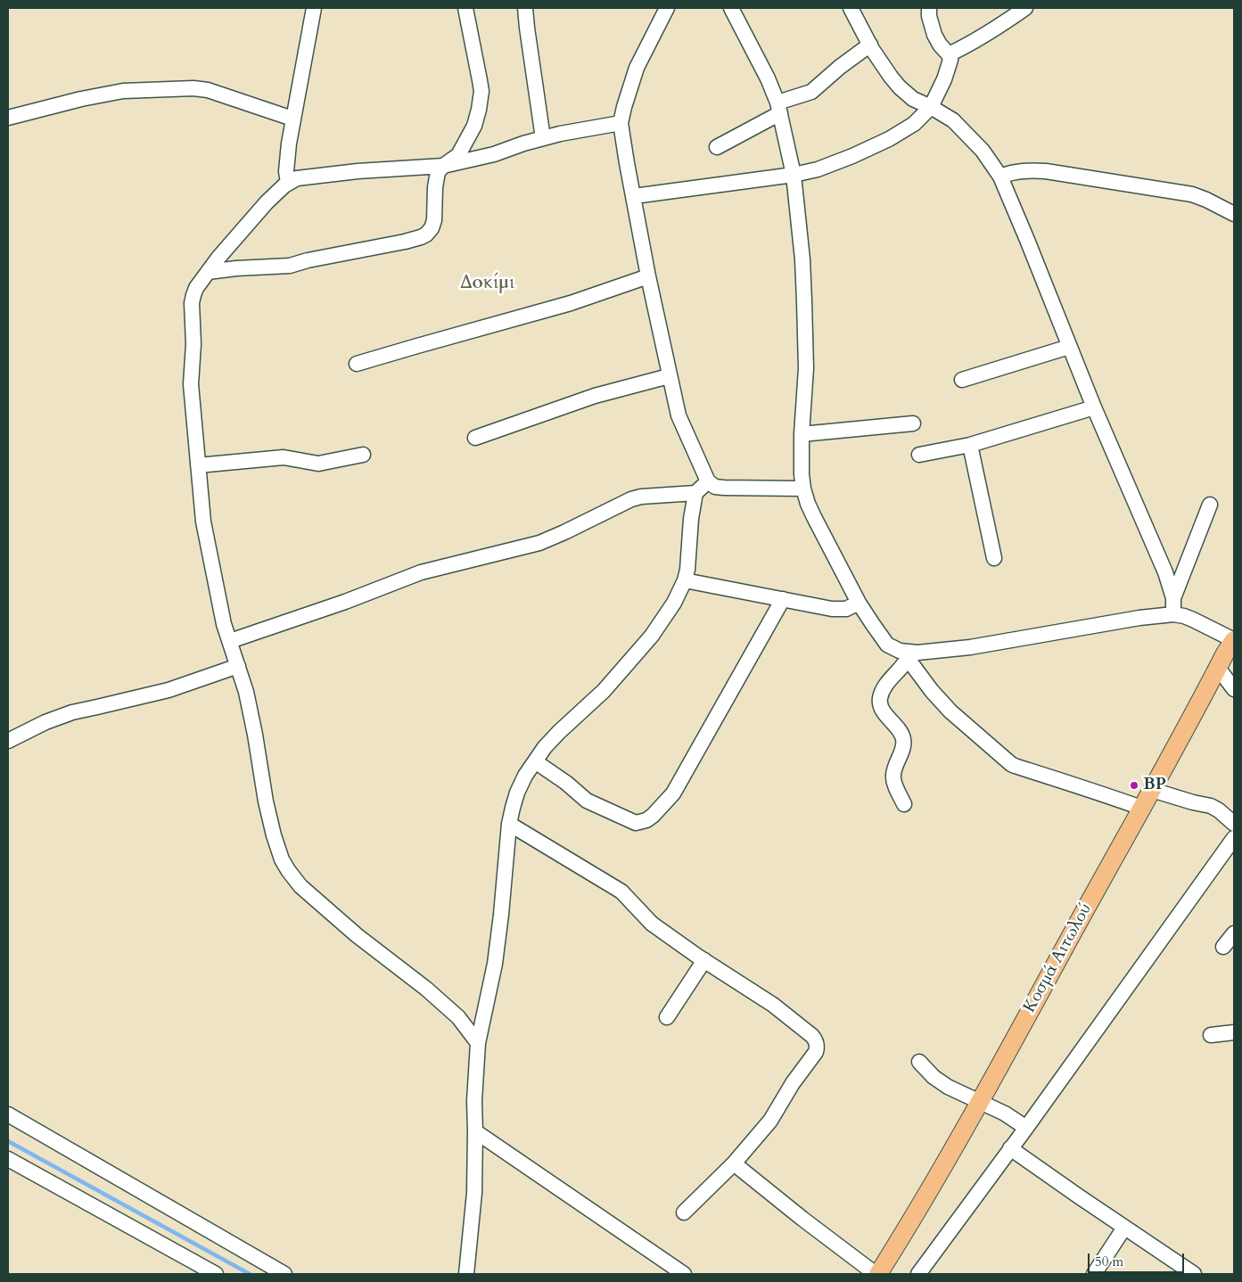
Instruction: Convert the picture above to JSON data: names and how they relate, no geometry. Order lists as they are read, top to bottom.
{
  "streets": {
    "main road": ["Κοσμά Αιτωλού"]
  },
  "districts": ["Δοκίμι"],
  "places": ["BP"],
  "scale_bar": "50 m"
}
